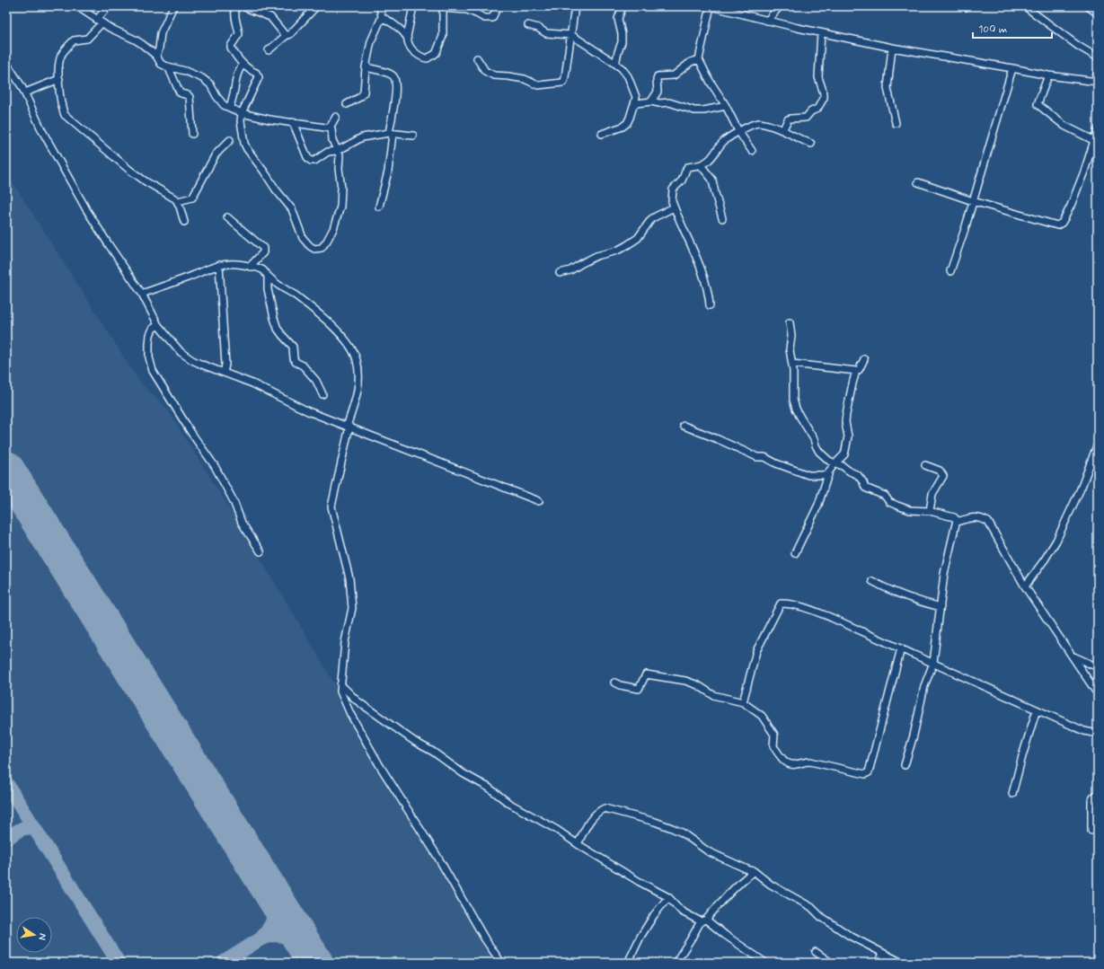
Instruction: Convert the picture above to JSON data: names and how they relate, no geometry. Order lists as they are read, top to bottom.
{
  "scale_bar": "100 m",
  "north": "right"
}
